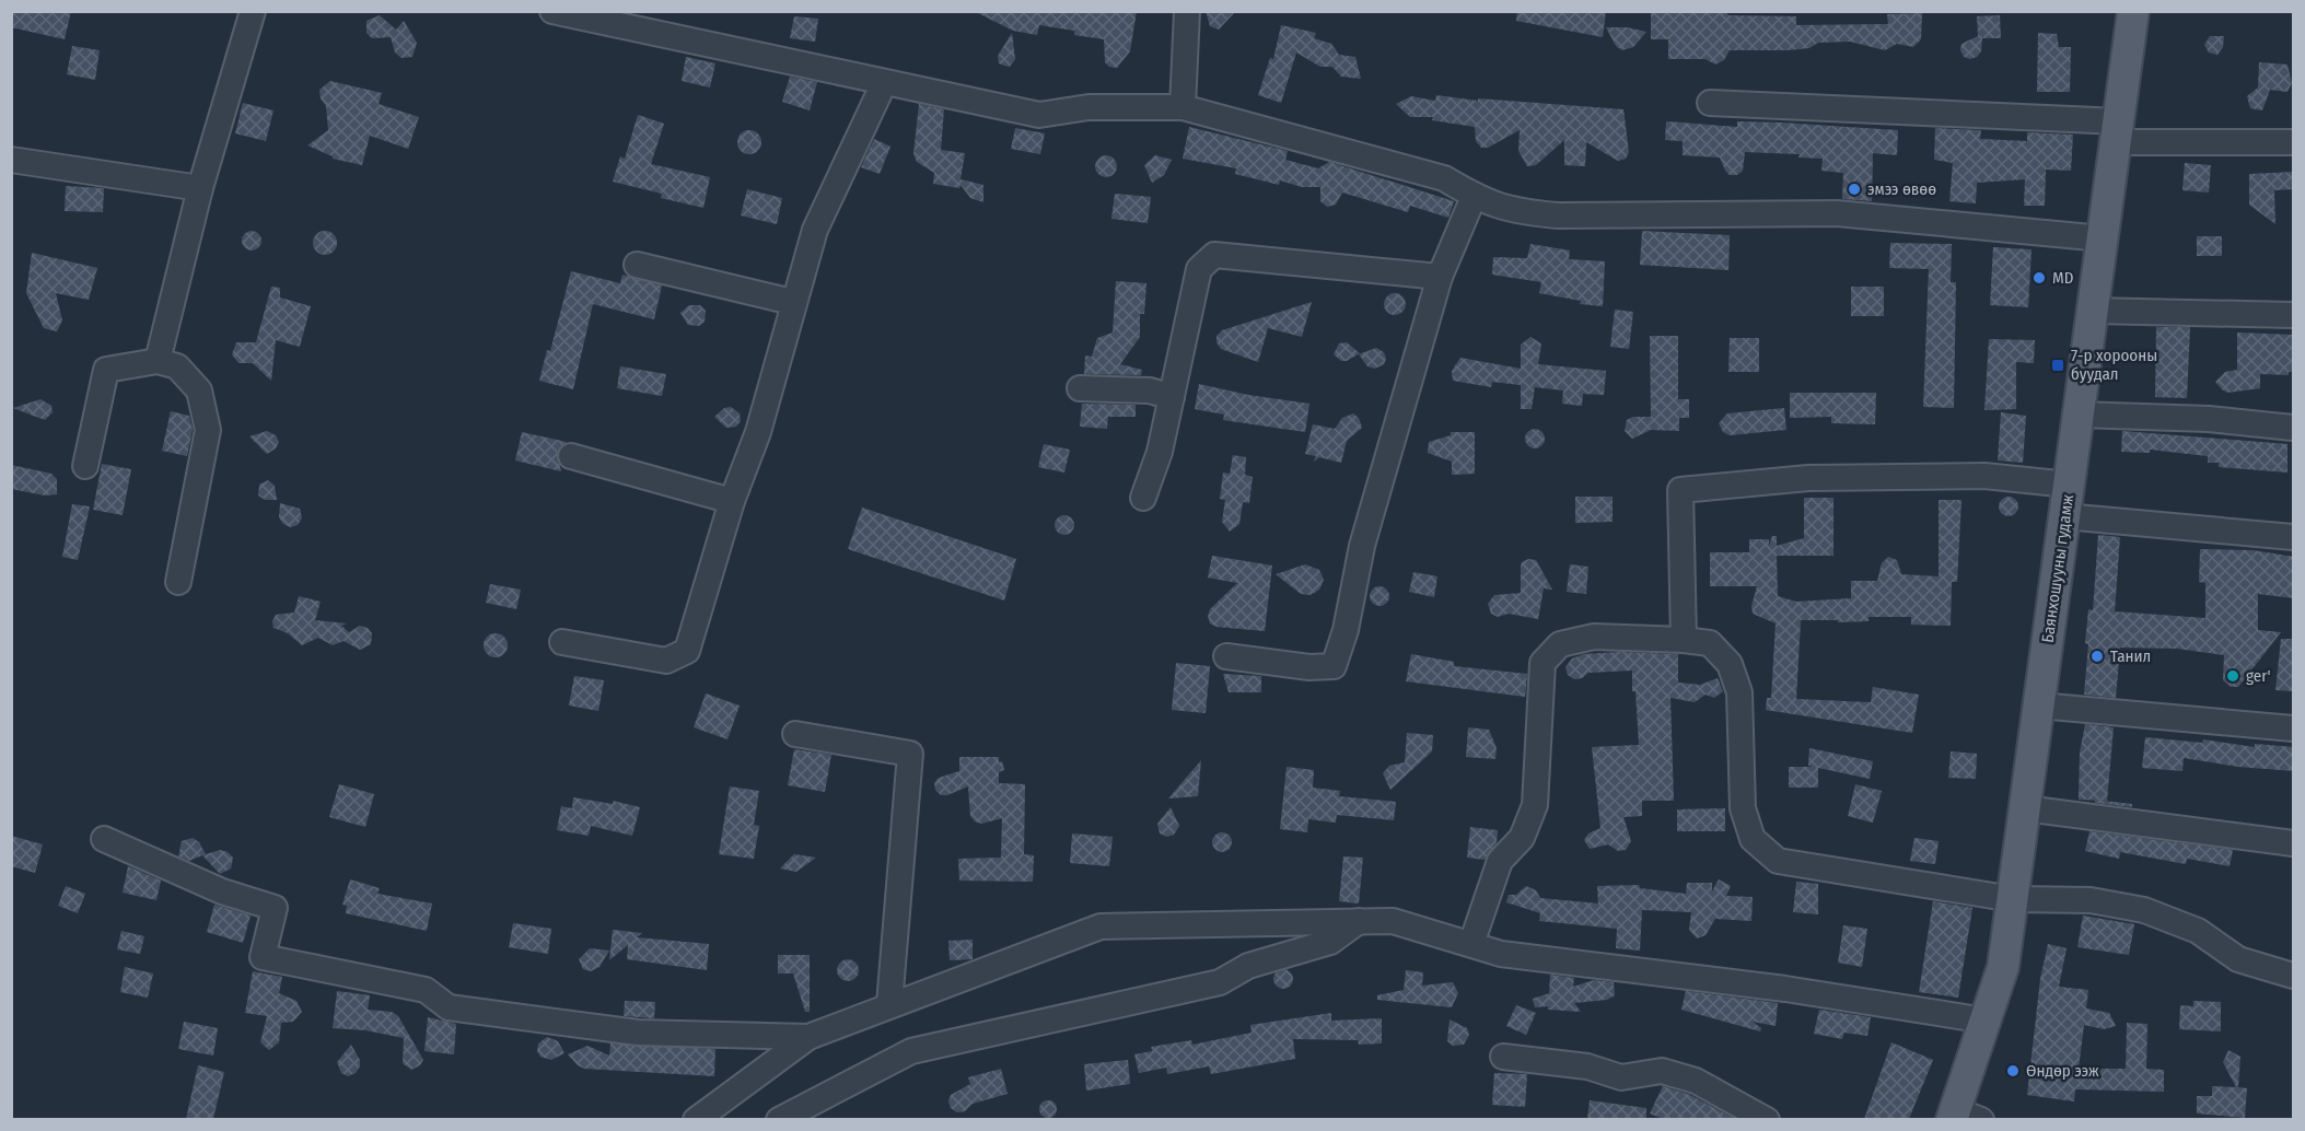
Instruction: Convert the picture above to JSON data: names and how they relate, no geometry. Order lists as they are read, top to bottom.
{
  "streets": {
    "main road": ["Баянхошууны гудамж"]
  },
  "places": {
    "other": [
      "эмээ өвөө",
      "MD",
      "Танил",
      "ger'",
      "Өндөр ээж"
    ],
    "transit": ["7-р хорооны буудал"]
  }
}
